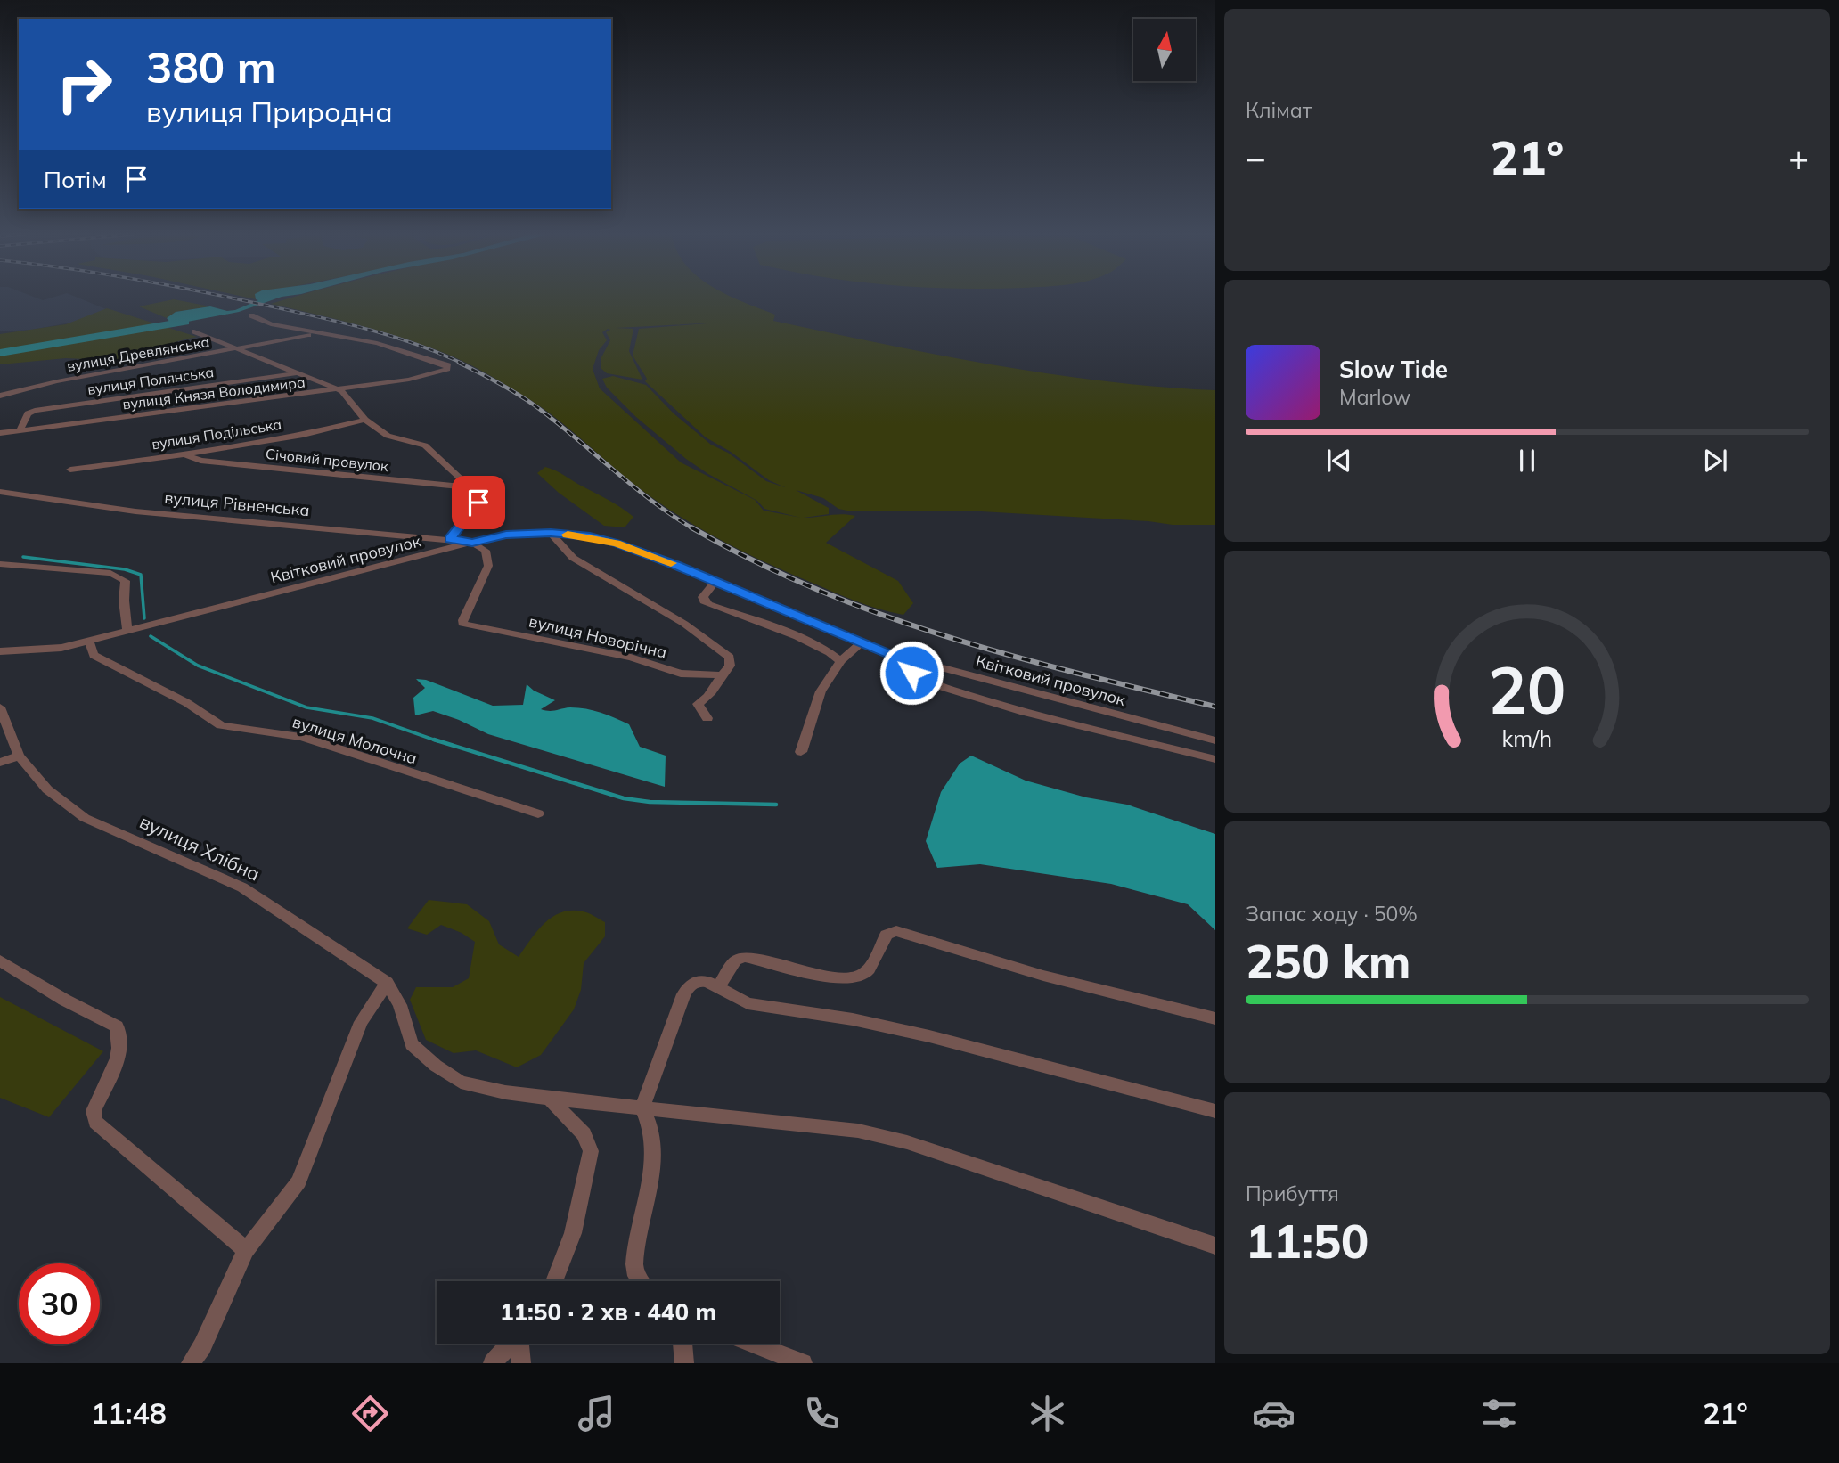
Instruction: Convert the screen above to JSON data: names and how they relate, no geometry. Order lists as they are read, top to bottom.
{
  "streets": {
    "street": [
      "вулиця Древлянська",
      "вулиця Полянська",
      "вулиця Князя Володимира",
      "вулиця Подільська",
      "Січовий провулок",
      "вулиця Рівненська",
      "Квітковий провулок",
      "вулиця Новорічна",
      "вулиця Молочна",
      "вулиця Хлібна"
    ]
  },
  "crossings": [
    ["вулиця Полянська", "вулиця Князя Володимира"],
    ["вулиця Подільська", "Січовий провулок"],
    ["вулиця Рівненська", "Квітковий провулок"],
    ["вулиця Рівненська", "вулиця Новорічна"],
    ["Квітковий провулок", "вулиця Новорічна"],
    ["Квітковий провулок", "вулиця Молочна"]
  ],
  "north": "top",
  "page": {
    "tile": [
      "Клімат",
      ["Запас ходу · 50%", "250 km"],
      ["Прибуття", "11:50"]
    ],
    "turn": ["380 m", "вулиця Природна"],
    "heat": ["−", "21°", "+"],
    "then": "Потім",
    "song": ["Slow Tide", "Marlow"],
    "limit": "30",
    "trip": "11:50 · 2 хв · 440 m",
    "tabs": ["11:48", "21°"],
    "gauge": ["20", "km/h"]
  }
}
